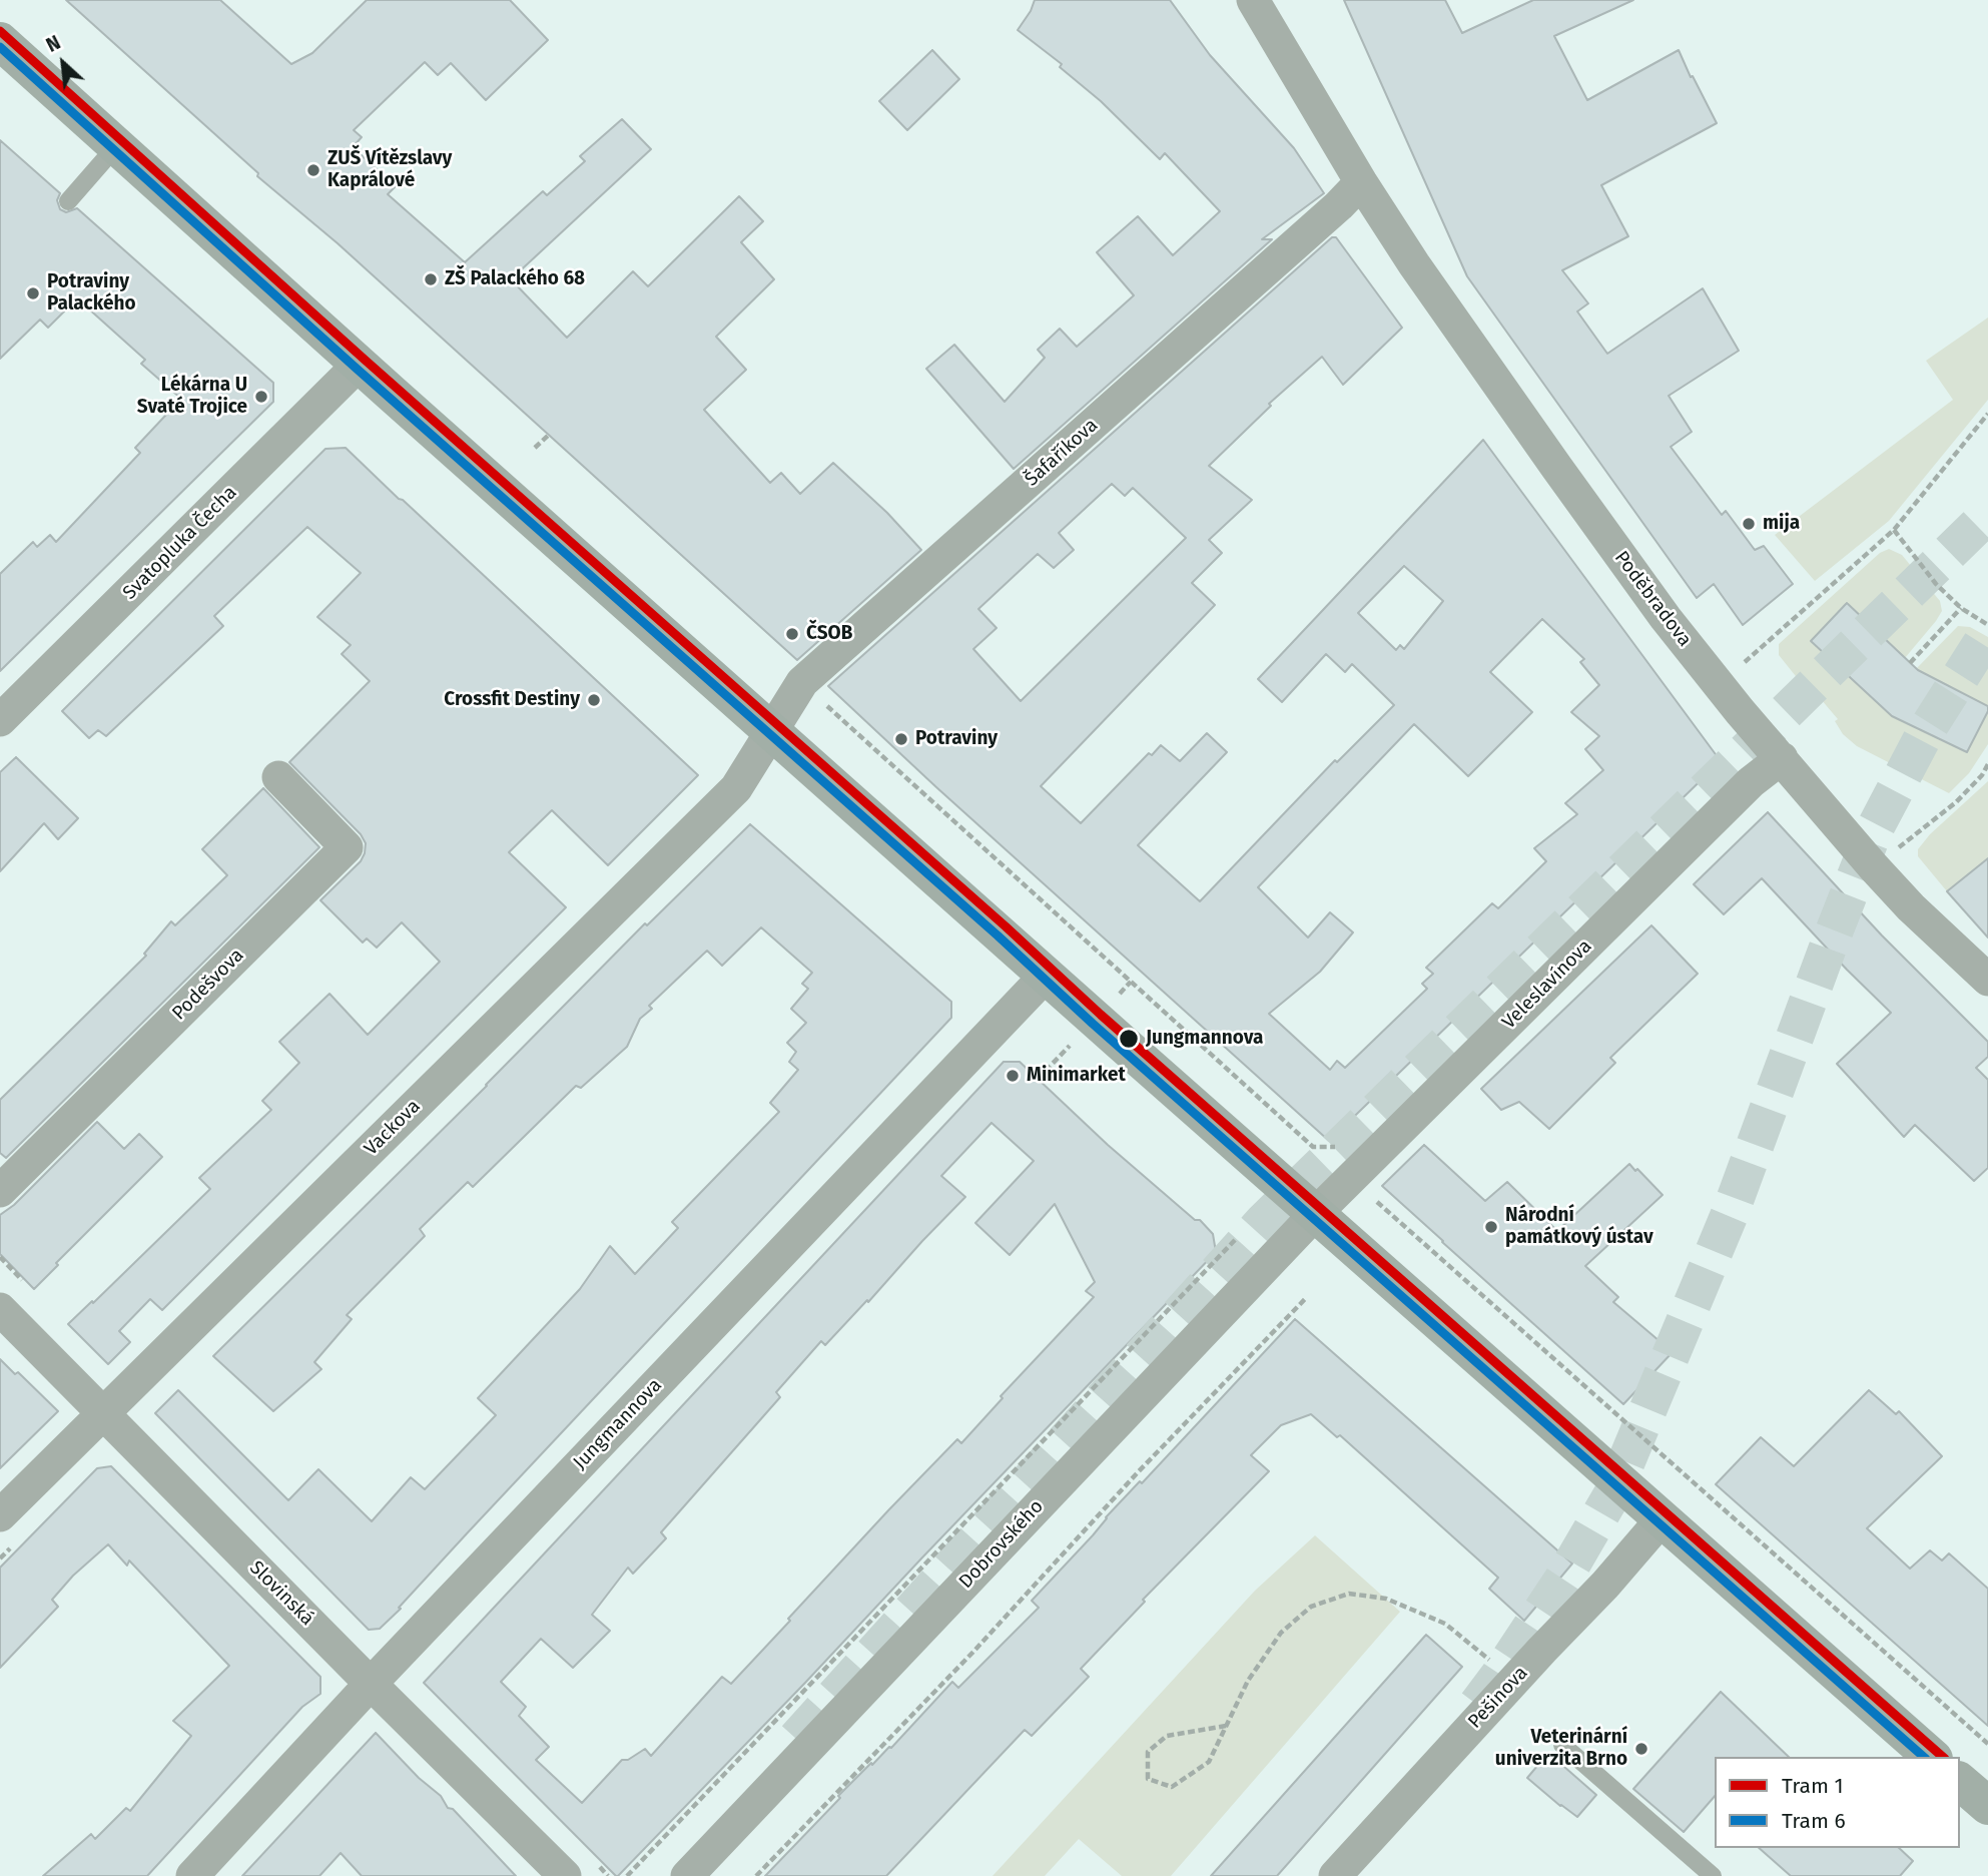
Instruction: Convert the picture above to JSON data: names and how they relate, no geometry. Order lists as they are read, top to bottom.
{
  "streets": {
    "street": [
      "Šafaříkova",
      "Svatopluka Čecha",
      "Poděbradova",
      "Podešvova",
      "Veleslavínova",
      "Vackova",
      "Jungmannova",
      "Dobrovského",
      "Slovinská",
      "Pešinova"
    ]
  },
  "crossings": [
    ["Šafaříkova", "Poděbradova"],
    ["Šafaříkova", "Vackova"],
    ["Poděbradova", "Veleslavínova"],
    ["Veleslavínova", "Dobrovského"],
    ["Vackova", "Slovinská"],
    ["Jungmannova", "Slovinská"]
  ],
  "places": [
    "ZUŠ Vítězslavy Kaprálové",
    "ZŠ Palackého 68",
    "Potraviny Palackého",
    "Lékárna U Svaté Trojice",
    "mija",
    "ČSOB",
    "Crossfit Destiny",
    "Potraviny",
    "Jungmannova",
    "Minimarket",
    "Národní památkový ústav",
    "Veterinární univerzita Brno"
  ],
  "lines": ["tram line 1", "tram line 6"],
  "legend": ["Tram 1", "Tram 6"],
  "north": "top left"
}
